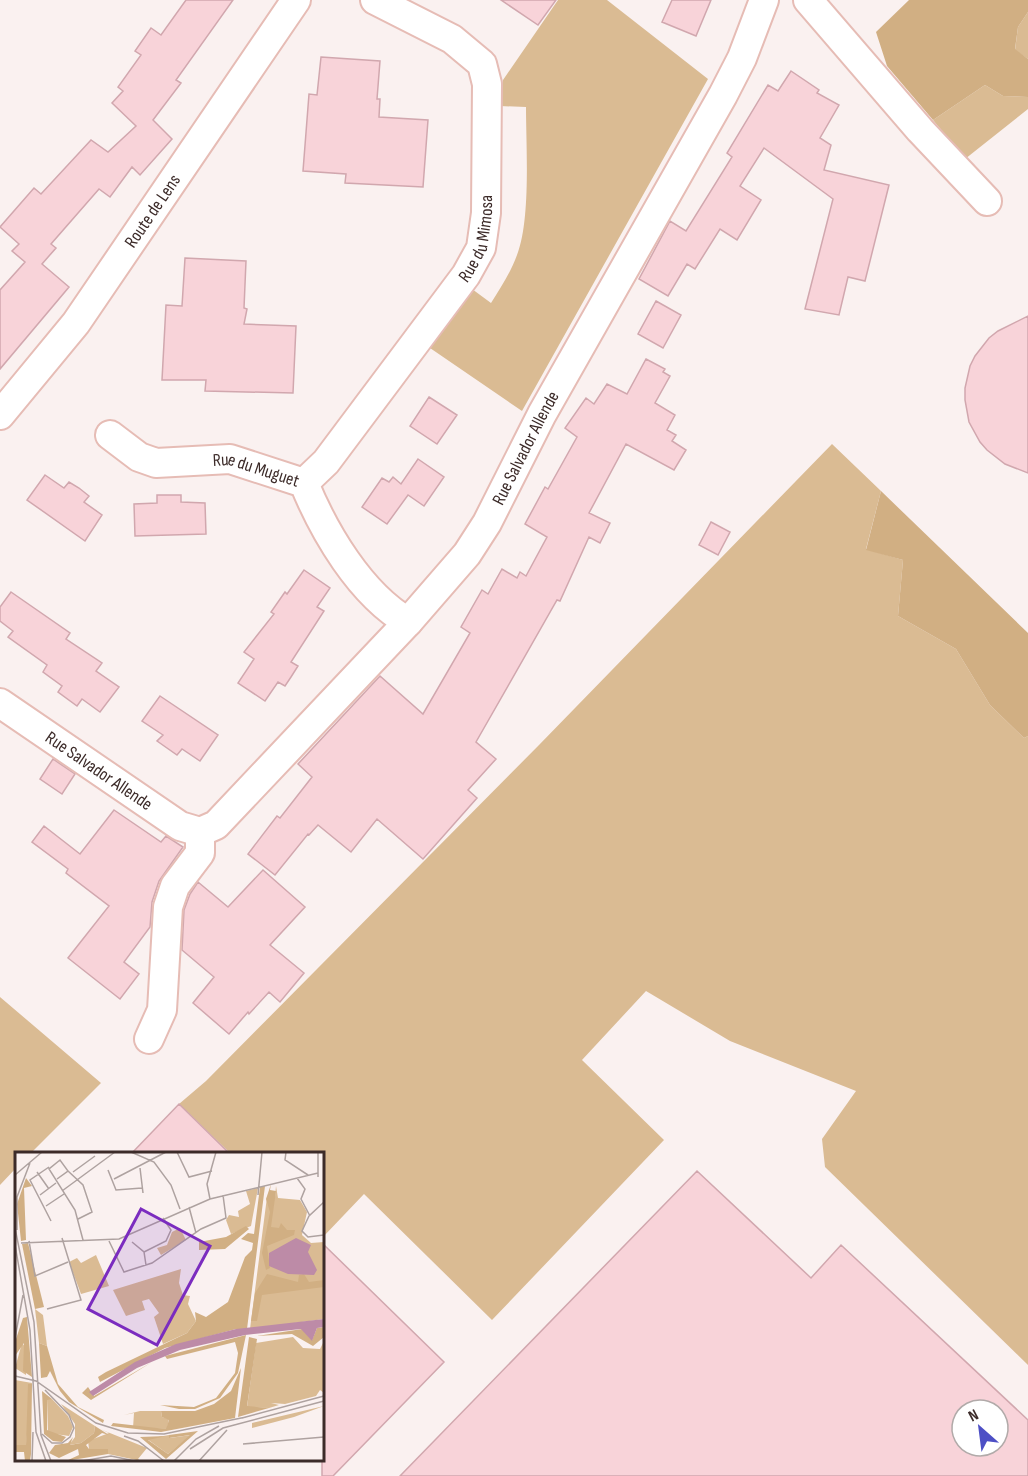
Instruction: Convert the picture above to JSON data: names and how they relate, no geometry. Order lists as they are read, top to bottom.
{
  "streets": {
    "street": [
      "Route de Lens",
      "Rue du Mimosa",
      "Rue Salvador Allende",
      "Rue du Muguet"
    ]
  },
  "crossings": [
    ["Rue du Mimosa", "Rue du Muguet"],
    ["Rue Salvador Allende", "Rue du Muguet"]
  ],
  "north": "top left"
}
